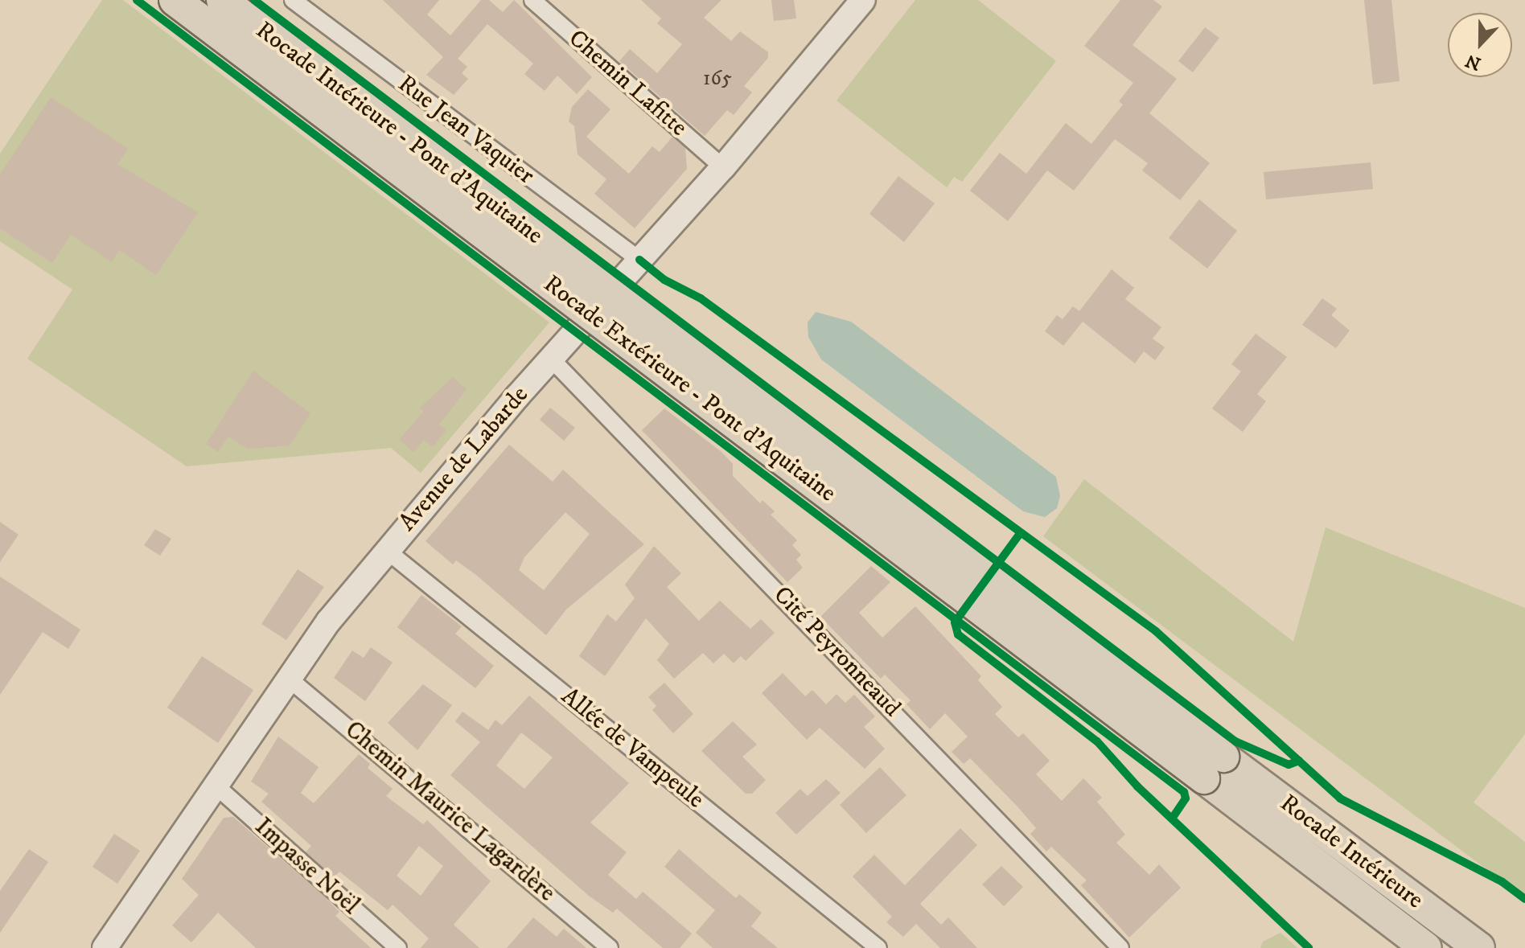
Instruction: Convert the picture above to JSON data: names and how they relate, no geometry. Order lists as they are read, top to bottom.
{
  "streets": {
    "highway": ["Rocade Intérieure - Pont d'Aquitaine", "Rocade Extérieure - Pont d'Aquitaine", "Rocade Intérieure"],
    "main road": ["Avenue de Labarde"],
    "street": [
      "Chemin Lafitte",
      "Rue Jean Vaquier",
      "Cité Peyronneaud",
      "Allée de Vampeule",
      "Chemin Maurice Lagardère",
      "Impasse Noël"
    ]
  },
  "crossings": [
    ["Chemin Lafitte", "Avenue de Labarde"],
    ["Rue Jean Vaquier", "Avenue de Labarde"],
    ["Rocade Intérieure - Pont d'Aquitaine", "Rocade Extérieure - Pont d'Aquitaine"],
    ["Rocade Intérieure - Pont d'Aquitaine", "Rocade Intérieure"],
    ["Rocade Extérieure - Pont d'Aquitaine", "Rocade Intérieure"],
    ["Avenue de Labarde", "Cité Peyronneaud"],
    ["Avenue de Labarde", "Allée de Vampeule"],
    ["Avenue de Labarde", "Chemin Maurice Lagardère"],
    ["Avenue de Labarde", "Impasse Noël"]
  ],
  "house_numbers": ["165"],
  "north": "bottom"
}
